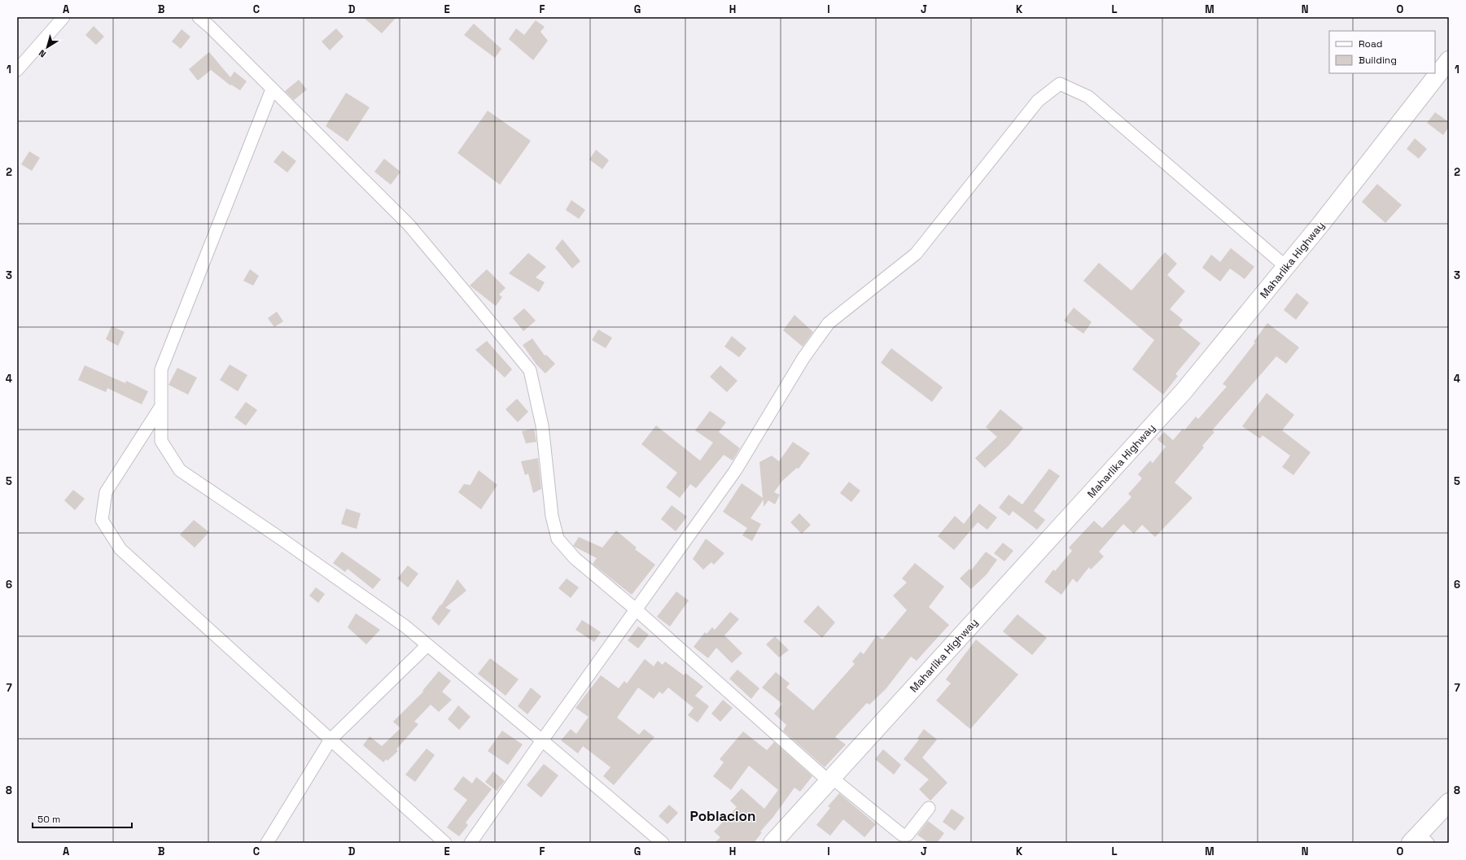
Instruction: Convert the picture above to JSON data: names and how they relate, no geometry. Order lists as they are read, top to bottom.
{
  "streets": {
    "main road": ["Maharlika Highway"]
  },
  "districts": ["Poblacion"],
  "legend": ["Road", "Building"],
  "scale_bar": "50 m",
  "north": "bottom left",
  "grid": {
    "columns": [
      "A",
      "B",
      "C",
      "D",
      "E",
      "F",
      "G",
      "H",
      "I",
      "J",
      "K",
      "L",
      "M",
      "N",
      "O"
    ],
    "rows": [
      "1",
      "2",
      "3",
      "4",
      "5",
      "6",
      "7",
      "8"
    ]
  }
}
